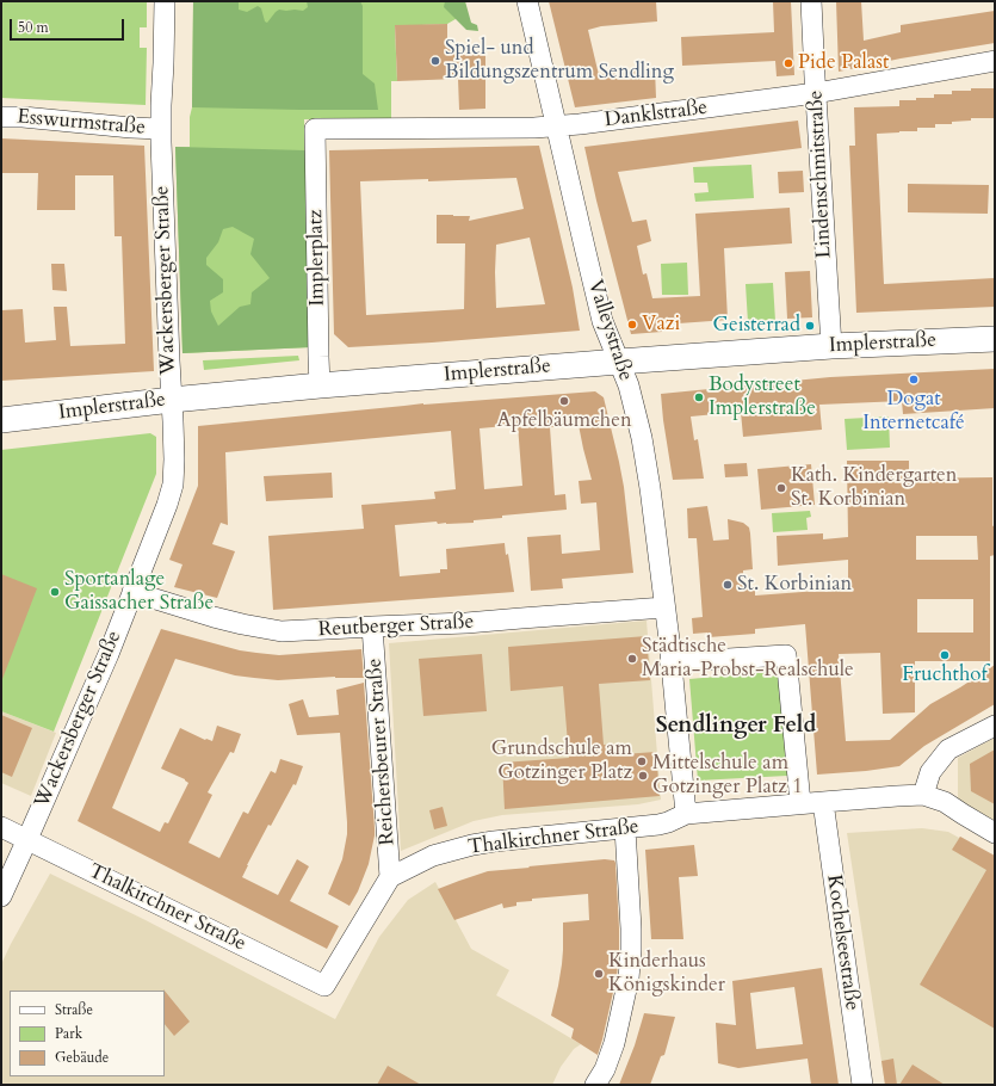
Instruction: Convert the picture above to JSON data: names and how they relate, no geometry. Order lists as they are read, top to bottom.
{
  "streets": {
    "main road": ["Implerstraße"],
    "street": [
      "Danklstraße",
      "Esswurmstraße",
      "Lindenschmitstraße",
      "Implerplatz",
      "Wackersberger Straße",
      "Valleystraße",
      "Reutberger Straße",
      "Reichersbeurer Straße",
      "Thalkirchner Straße",
      "Kochelseestraße"
    ]
  },
  "crossings": [
    ["Danklstraße", "Lindenschmitstraße"],
    ["Danklstraße", "Implerplatz"],
    ["Danklstraße", "Valleystraße"],
    ["Esswurmstraße", "Wackersberger Straße"],
    ["Lindenschmitstraße", "Implerstraße"],
    ["Implerplatz", "Implerstraße"],
    ["Wackersberger Straße", "Implerstraße"],
    ["Wackersberger Straße", "Reutberger Straße"],
    ["Wackersberger Straße", "Thalkirchner Straße"],
    ["Valleystraße", "Implerstraße"],
    ["Valleystraße", "Reutberger Straße"],
    ["Valleystraße", "Thalkirchner Straße"],
    ["Reutberger Straße", "Reichersbeurer Straße"],
    ["Reichersbeurer Straße", "Thalkirchner Straße"],
    ["Thalkirchner Straße", "Kochelseestraße"]
  ],
  "districts": ["Sendlinger Feld"],
  "places": [
    "Spiel- und Bildungszentrum Sendling",
    "Pide Palast",
    "Vazi",
    "Geisterrad",
    "Dogat Internetcafé",
    "Bodystreet Implerstraße",
    "Apfelbäumchen",
    "Kath. Kindergarten St. Korbinian",
    "St. Korbinian",
    "Sportanlage Gaissacher Straße",
    "Fruchthof",
    "Städtische Maria-Probst-Realschule",
    "Grundschule am Gotzinger Platz",
    "Mittelschule am Gotzinger Platz 1",
    "Kinderhaus Königskinder"
  ],
  "legend": ["Straße", "Park", "Gebäude"],
  "scale_bar": "50 m"
}
